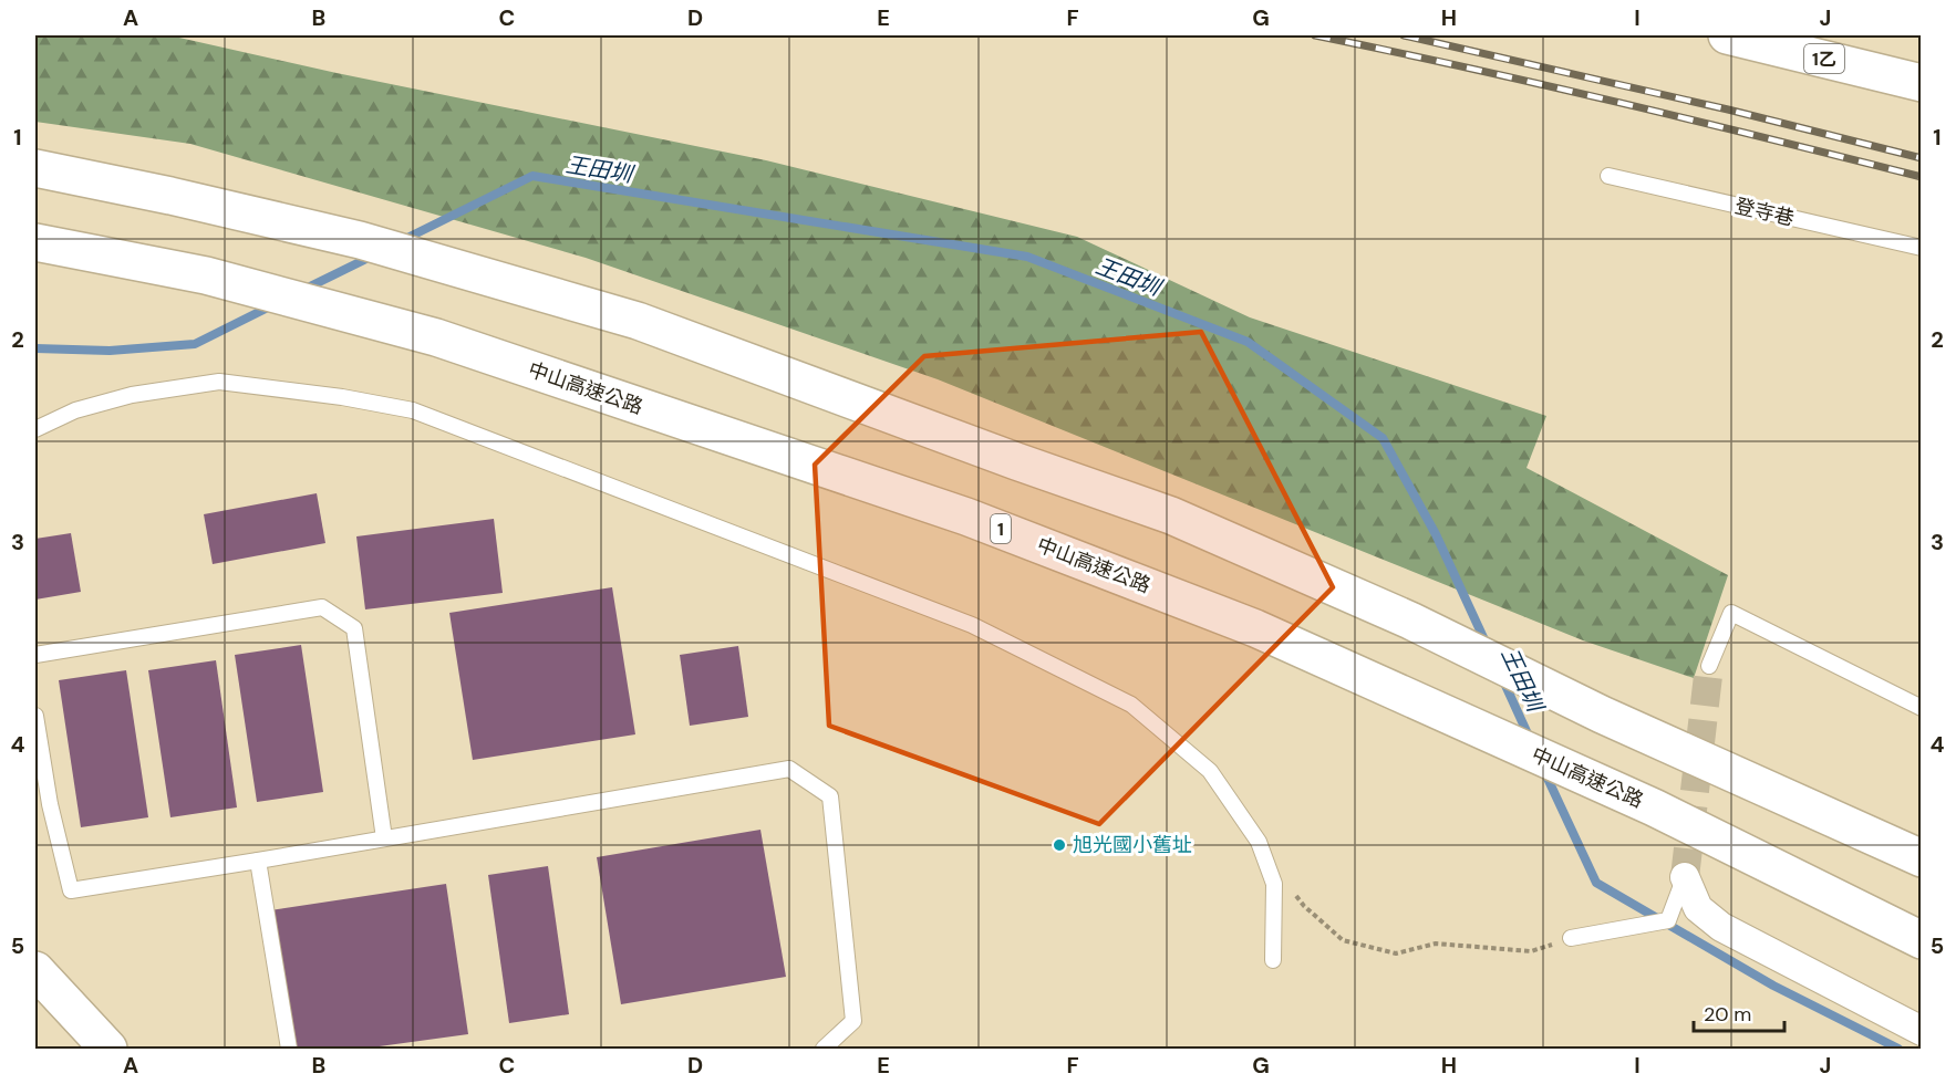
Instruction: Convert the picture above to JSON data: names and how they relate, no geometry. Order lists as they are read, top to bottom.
{
  "streets": {
    "main road": ["1乙", "中山高速公路", "1"],
    "lane": ["登寺巷"]
  },
  "water": ["王田圳"],
  "places": ["旭光國小舊址"],
  "scale_bar": "20 m",
  "grid": {
    "columns": [
      "A",
      "B",
      "C",
      "D",
      "E",
      "F",
      "G",
      "H",
      "I",
      "J"
    ],
    "rows": [
      "1",
      "2",
      "3",
      "4",
      "5"
    ]
  }
}
